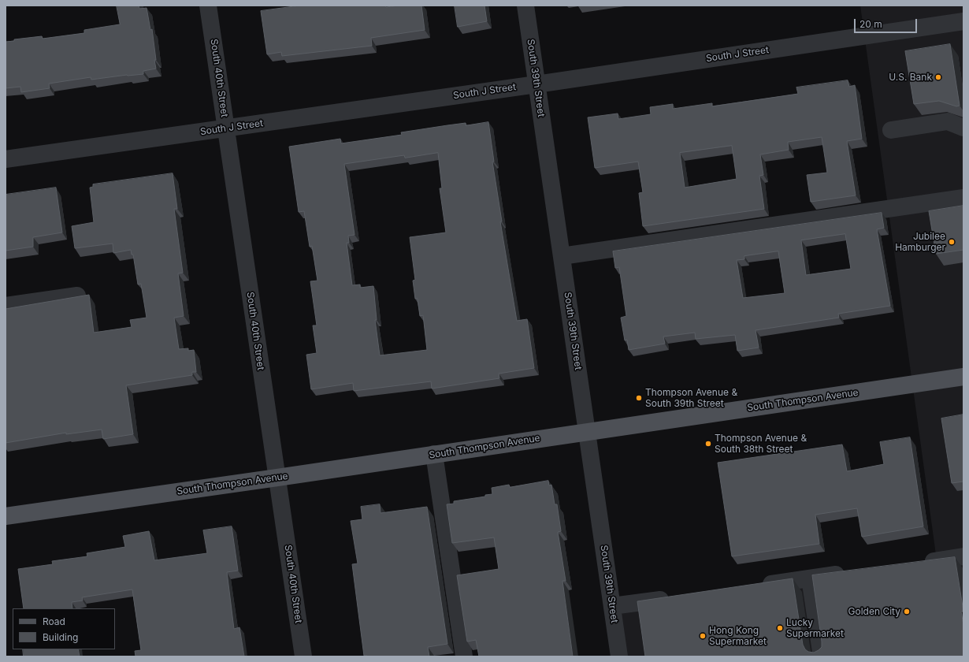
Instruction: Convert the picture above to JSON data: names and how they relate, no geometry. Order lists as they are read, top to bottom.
{
  "streets": {
    "main road": ["South Thompson Avenue"],
    "street": ["South J Street", "South 40th Street", "South 39th Street"]
  },
  "crossings": [
    ["South J Street", "South 40th Street"],
    ["South J Street", "South 39th Street"],
    ["South 40th Street", "South Thompson Avenue"],
    ["South 39th Street", "South Thompson Avenue"]
  ],
  "places": [
    "U.S. Bank",
    "Jubilee Hamburger",
    "Thompson Avenue & South 39th Street",
    "Thompson Avenue & South 38th Street",
    "Golden City",
    "Lucky Supermarket",
    "Hong Kong Supermarket"
  ],
  "legend": ["Road", "Building"],
  "scale_bar": "20 m"
}
